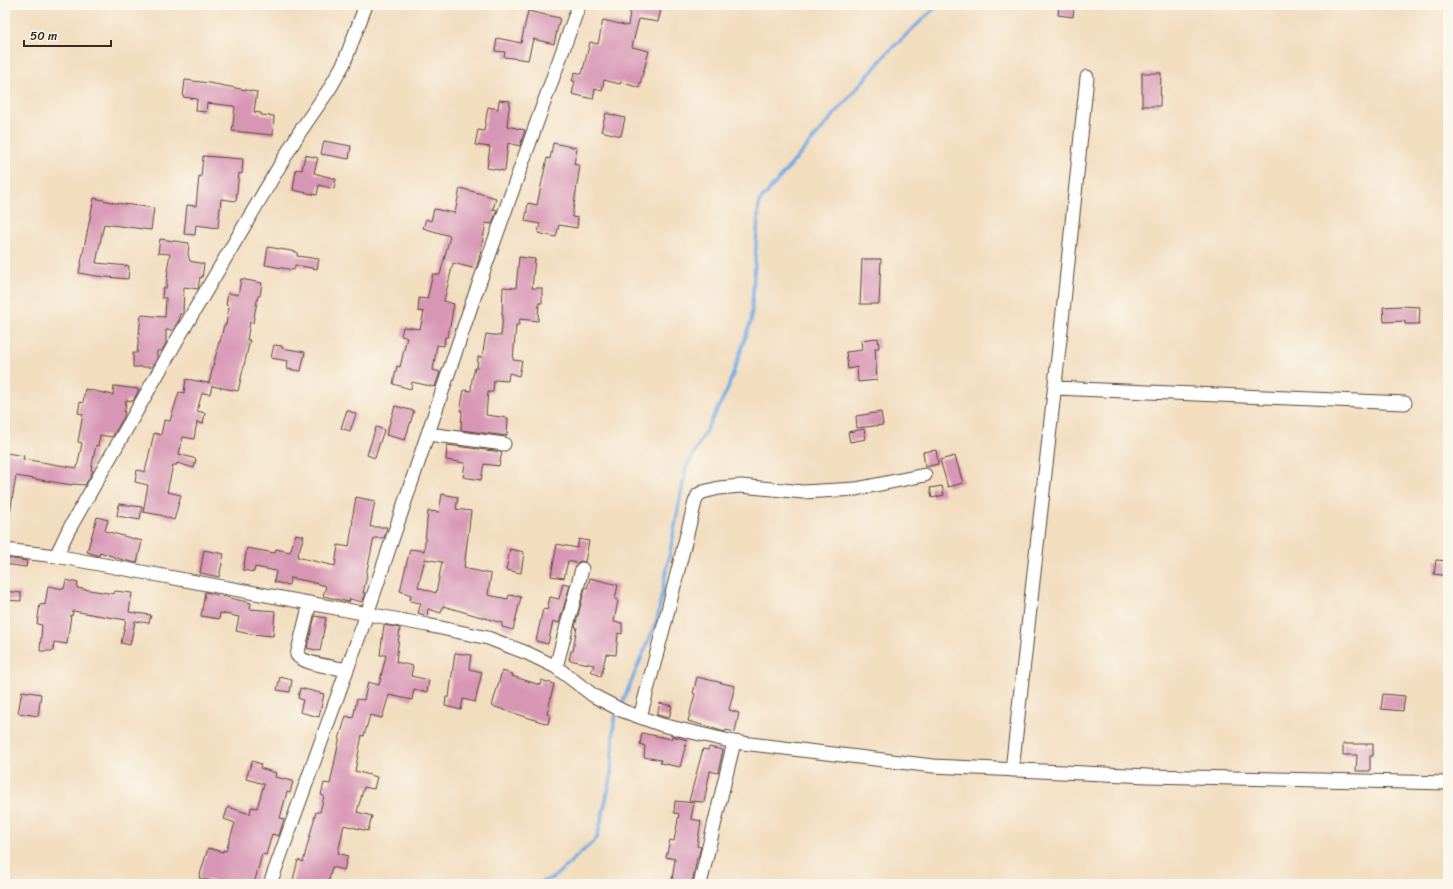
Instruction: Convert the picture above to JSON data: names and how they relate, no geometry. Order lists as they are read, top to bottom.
{
  "scale_bar": "50 m"
}
